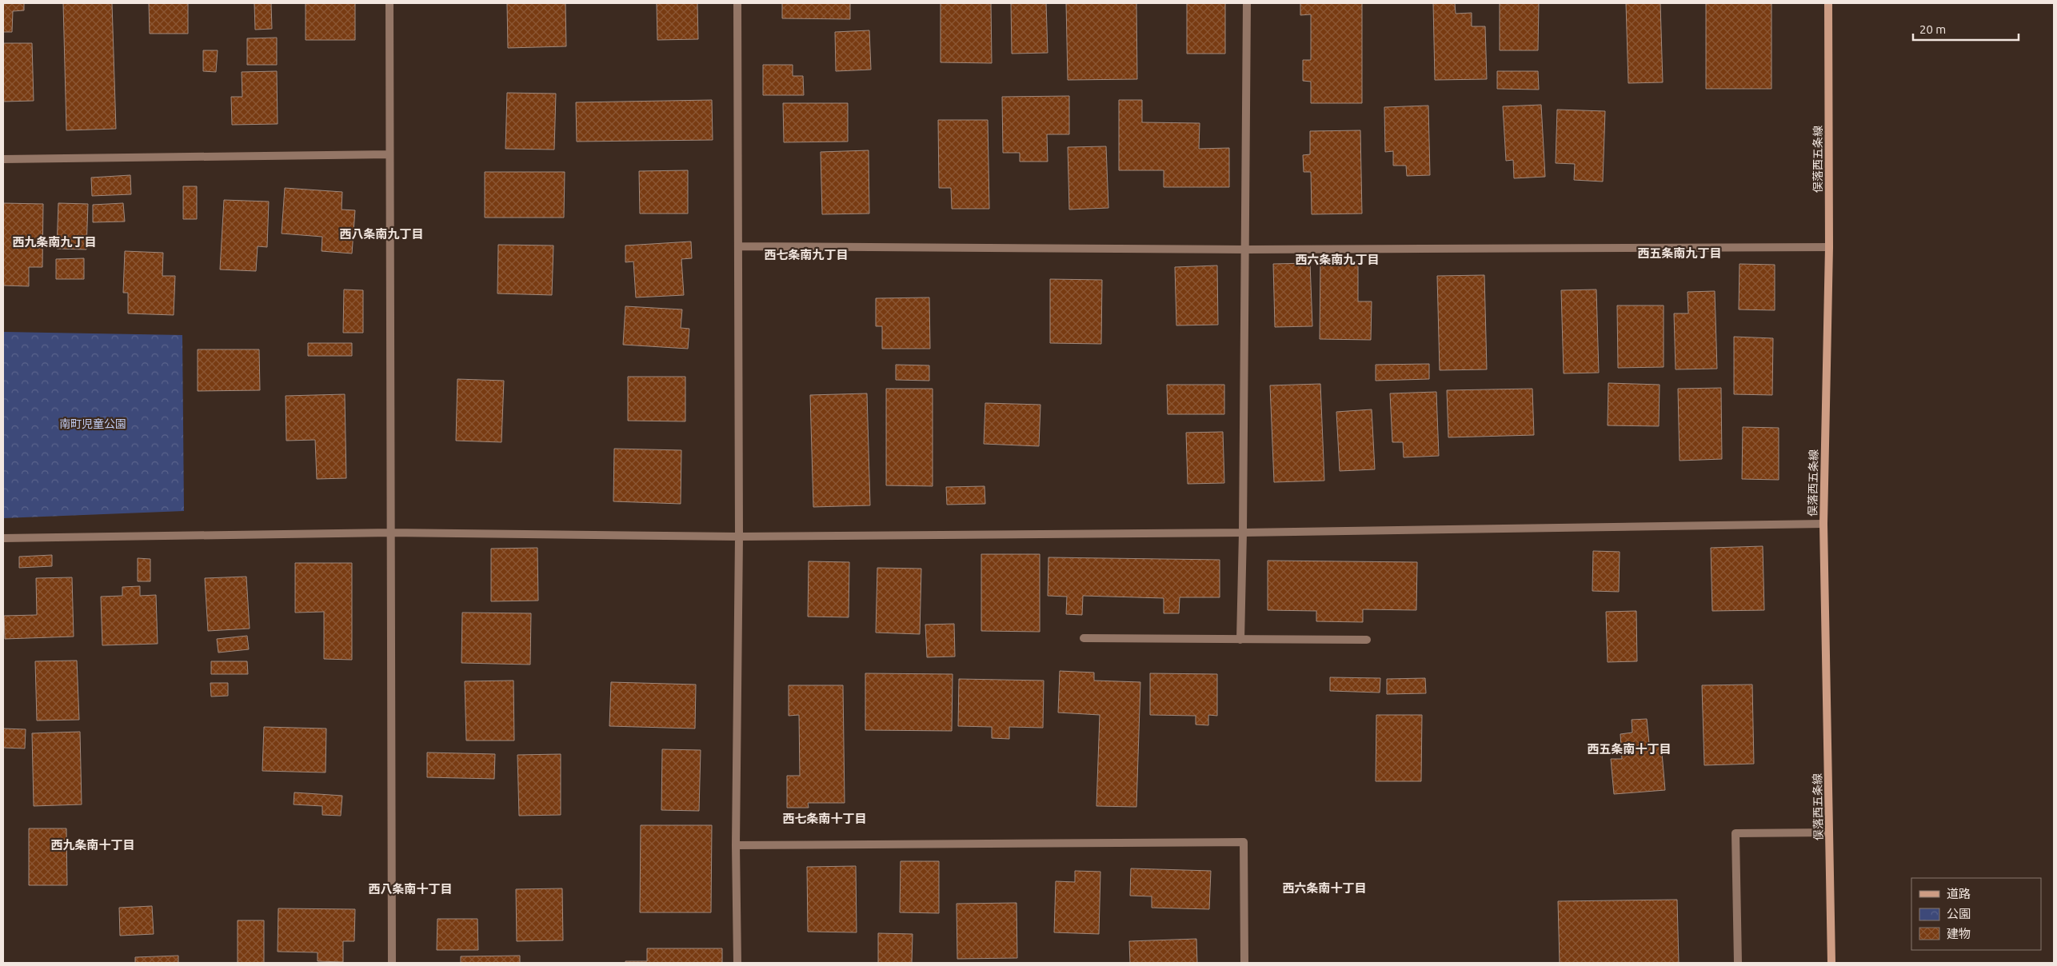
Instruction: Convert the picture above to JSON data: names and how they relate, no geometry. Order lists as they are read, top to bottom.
{
  "streets": {
    "main road": ["俣落西五条線"]
  },
  "districts": [
    "西八条南九丁目",
    "西九条南九丁目",
    "西五条南九丁目",
    "西七条南九丁目",
    "西六条南九丁目",
    "西五条南十丁目",
    "西七条南十丁目",
    "西九条南十丁目",
    "西六条南十丁目",
    "西八条南十丁目"
  ],
  "parks": ["南町児童公園"],
  "legend": ["道路", "公園", "建物"],
  "scale_bar": "20 m"
}
